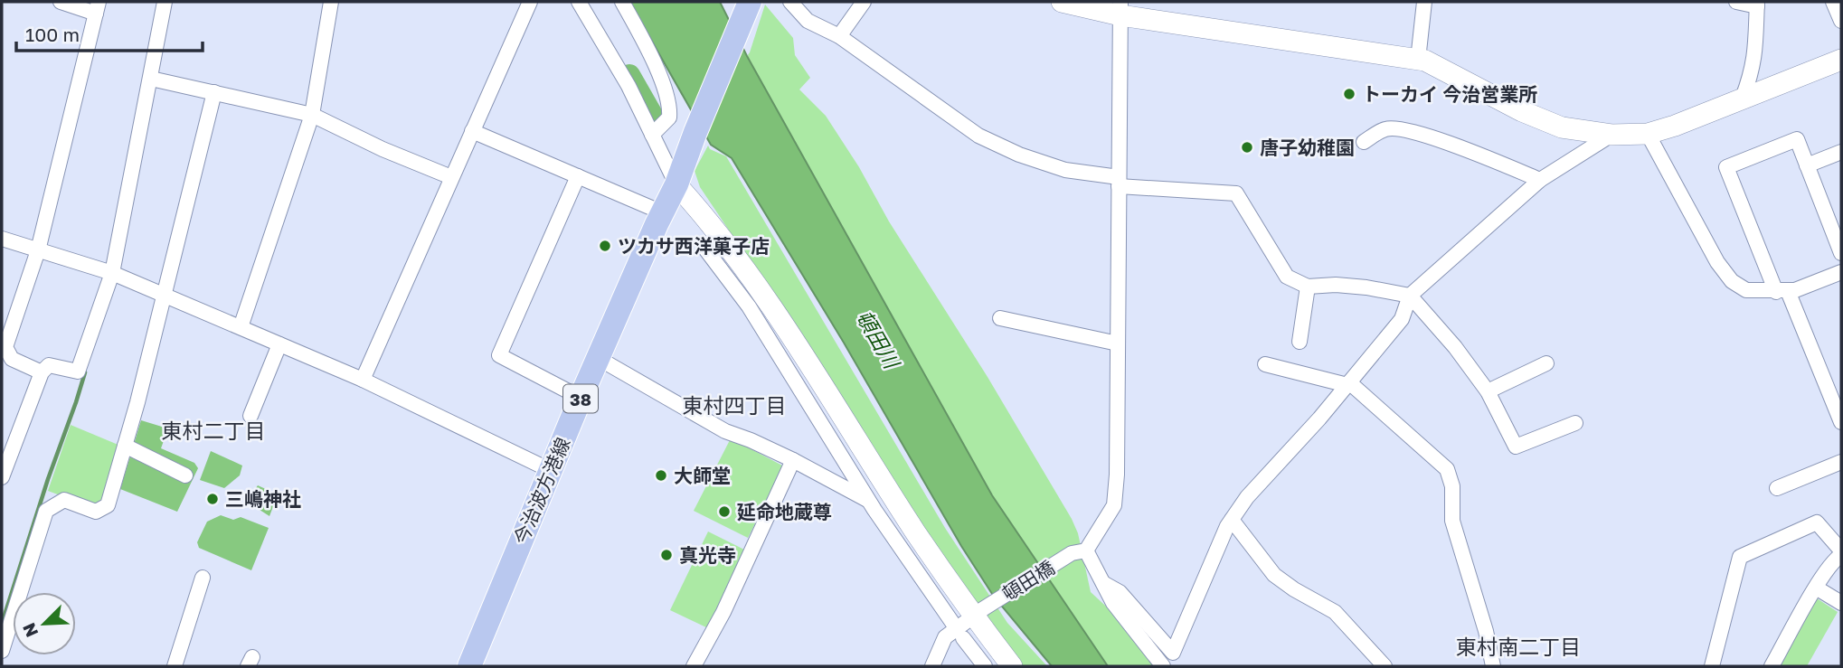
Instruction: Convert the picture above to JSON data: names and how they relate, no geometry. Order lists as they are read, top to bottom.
{
  "streets": {
    "main road": ["38", "今治波方港線"],
    "street": ["頓田橋"]
  },
  "districts": ["東村四丁目", "東村二丁目", "東村南二丁目"],
  "water": ["頓田川"],
  "places": [
    "トーカイ 今治営業所",
    "唐子幼稚園",
    "ツカサ西洋菓子店",
    "大師堂",
    "三嶋神社",
    "延命地蔵尊",
    "真光寺"
  ],
  "scale_bar": "100 m",
  "north": "bottom left"
}
